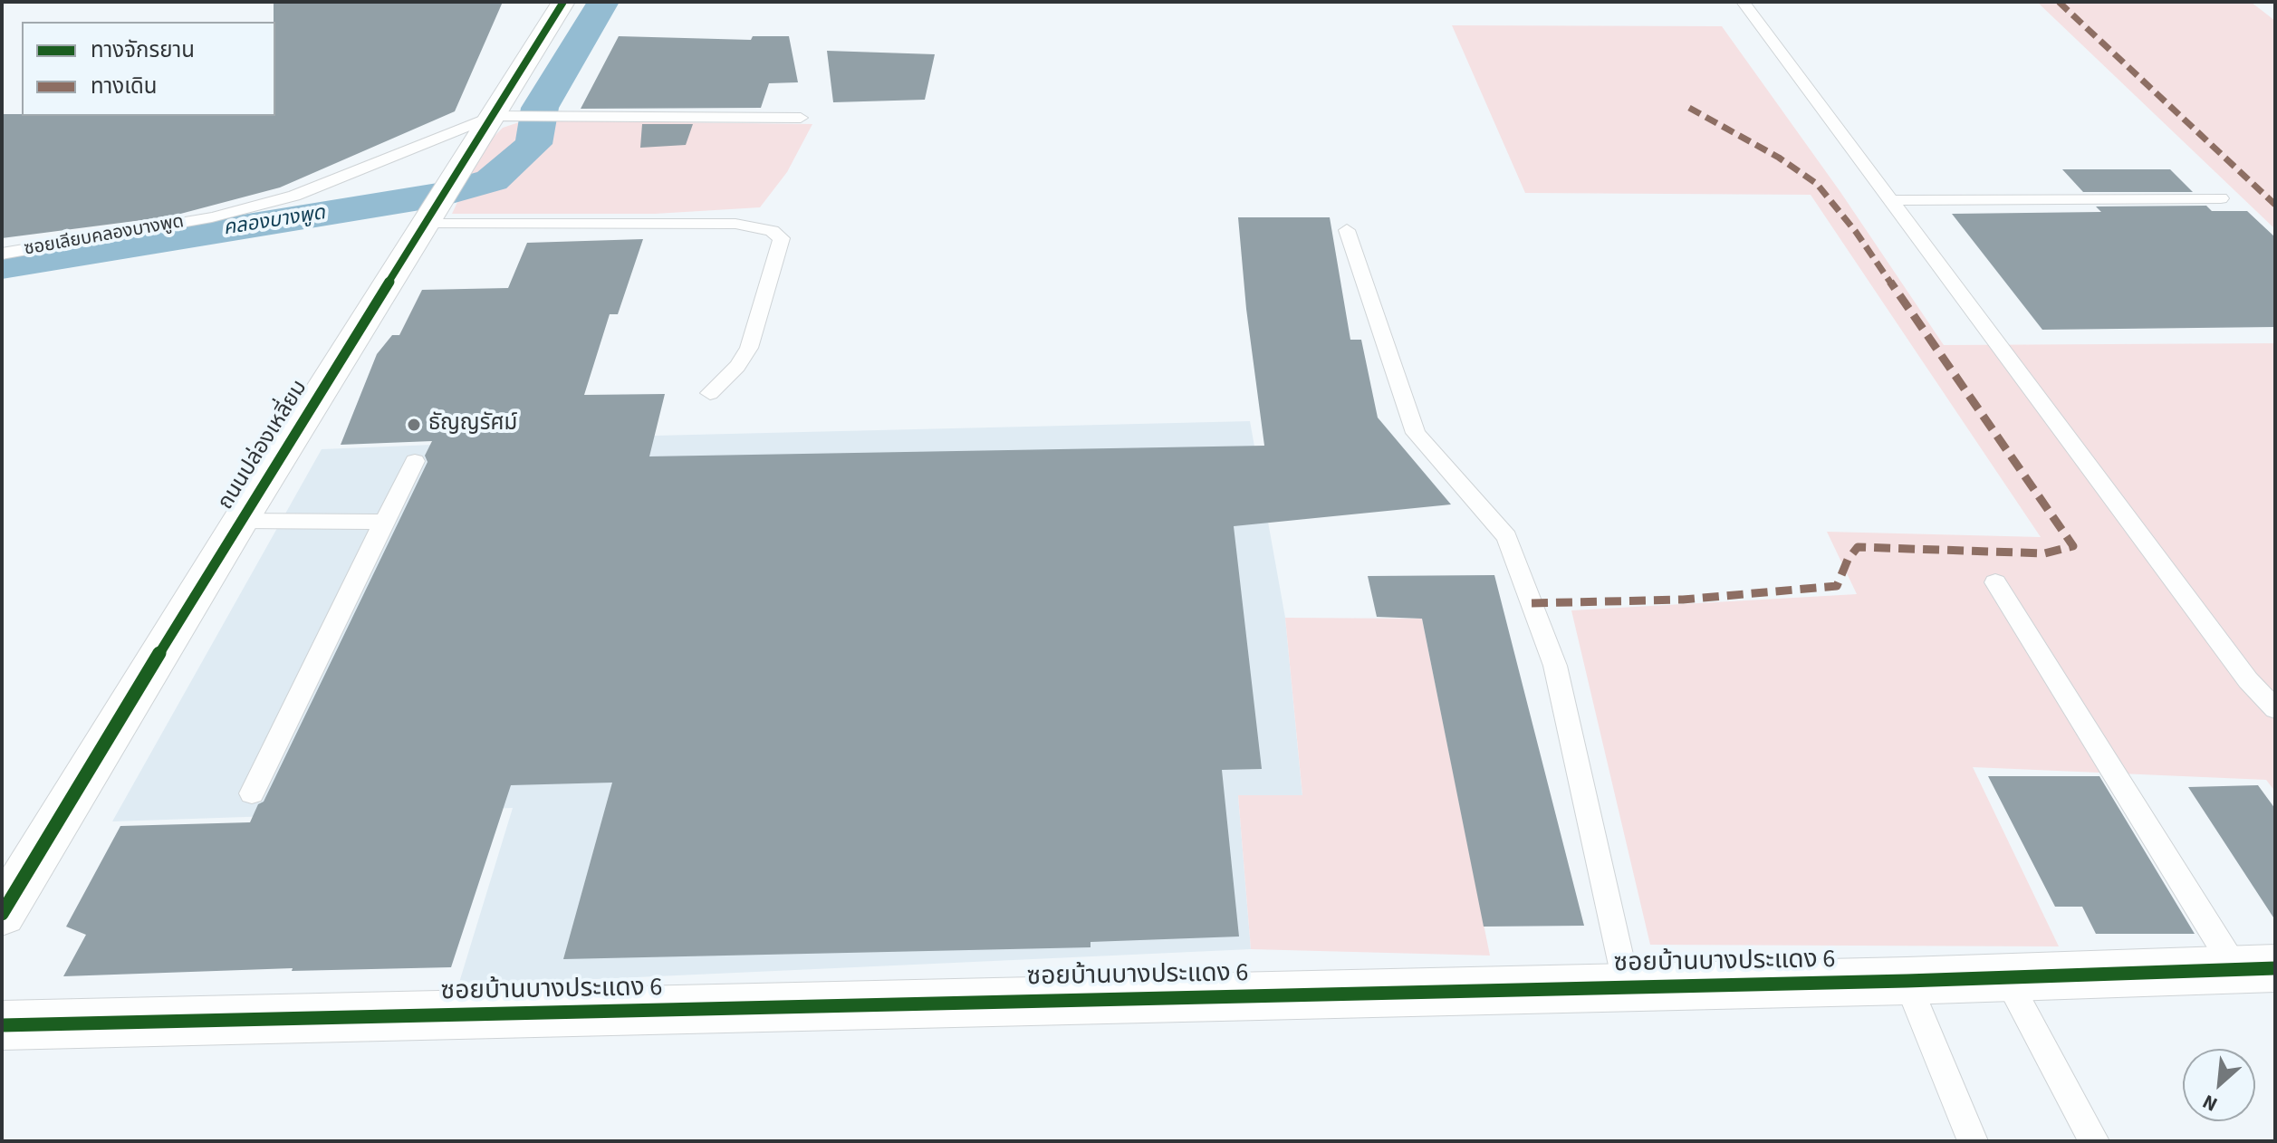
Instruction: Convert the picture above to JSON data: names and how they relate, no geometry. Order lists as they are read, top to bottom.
{
  "streets": {
    "street": ["ถนนปล่องเหลี่ยม", "ซอยบ้านบางประแดง 6"],
    "lane": ["ซอยเลียบคลองบางพูด"]
  },
  "crossings": [
    ["ซอยเลียบคลองบางพูด", "ถนนปล่องเหลี่ยม"]
  ],
  "water": ["คลองบางพูด"],
  "places": ["ธัญญรัศม์"],
  "legend": ["ทางจักรยาน", "ทางเดิน"],
  "north": "bottom left"
}
